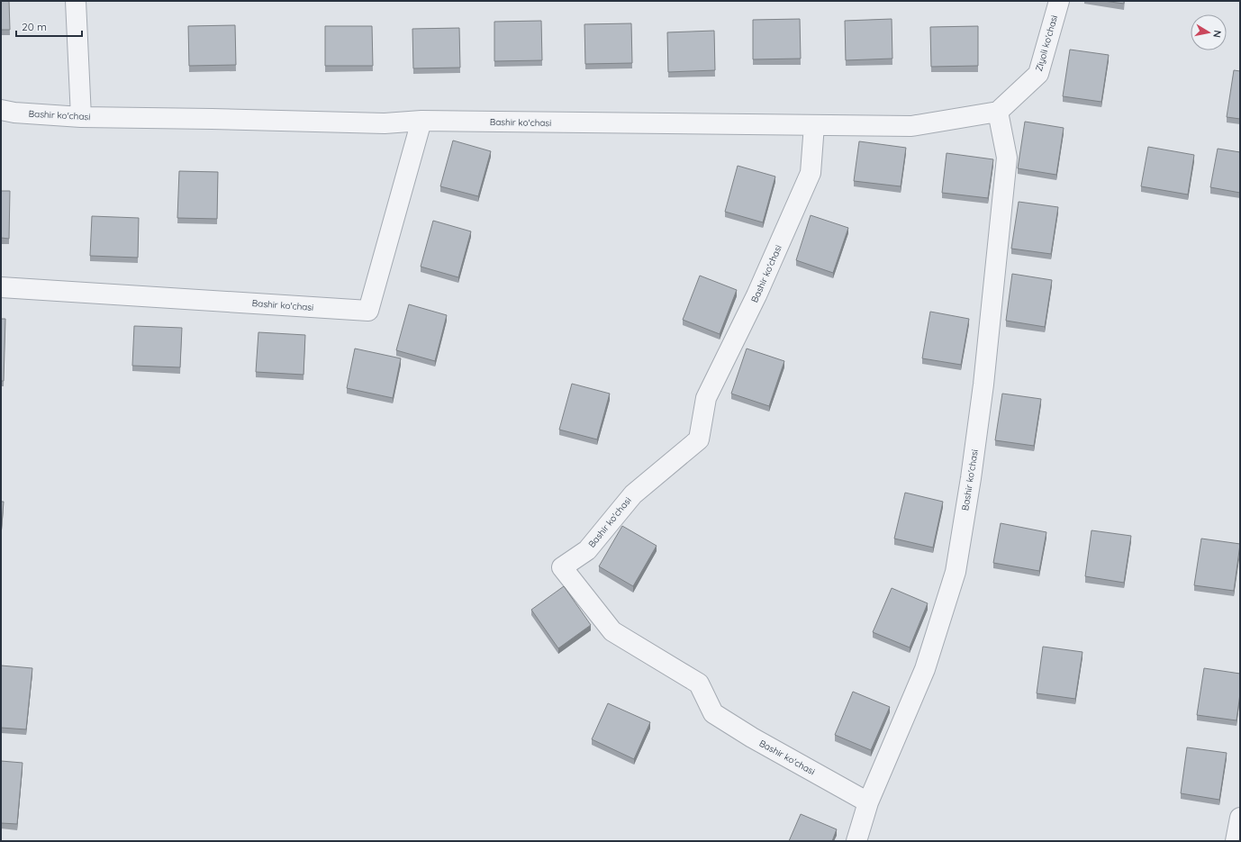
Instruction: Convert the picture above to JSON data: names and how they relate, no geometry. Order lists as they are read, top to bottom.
{
  "streets": {
    "street": ["Ziyoli ko'chasi", "Bashir ko'chasi"]
  },
  "crossings": [
    ["Ziyoli ko'chasi", "Bashir ko'chasi"]
  ],
  "scale_bar": "20 m",
  "north": "right"
}
